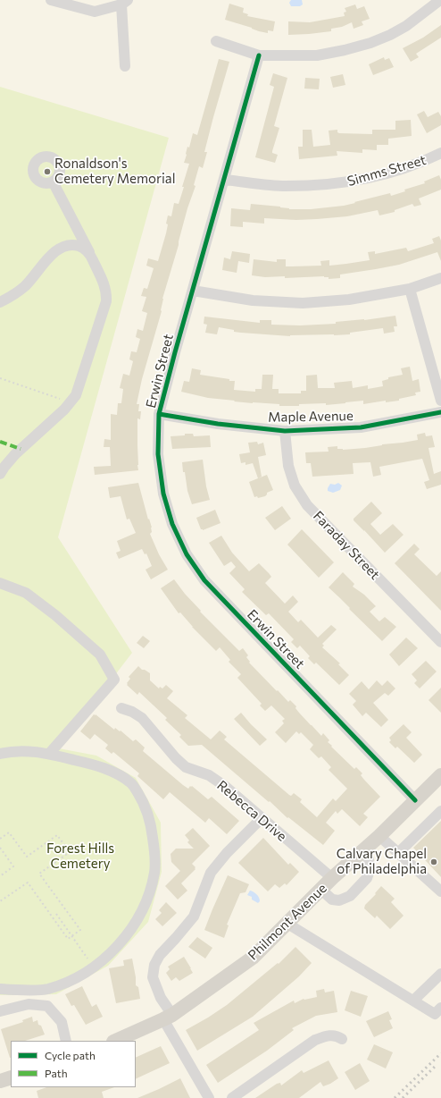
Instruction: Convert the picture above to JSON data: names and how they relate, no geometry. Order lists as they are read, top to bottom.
{
  "streets": {
    "main road": ["Philmont Avenue"],
    "street": [
      "Simms Street",
      "Erwin Street",
      "Maple Avenue",
      "Faraday Street",
      "Rebecca Drive"
    ]
  },
  "crossings": [
    ["Simms Street", "Erwin Street"],
    ["Erwin Street", "Maple Avenue"],
    ["Erwin Street", "Philmont Avenue"],
    ["Maple Avenue", "Faraday Street"],
    ["Rebecca Drive", "Philmont Avenue"]
  ],
  "parks": ["Forest Hills Cemetery"],
  "places": ["Ronaldson's Cemetery Memorial", "Calvary Chapel of Philadelphia"],
  "legend": ["Cycle path", "Path"]
}
